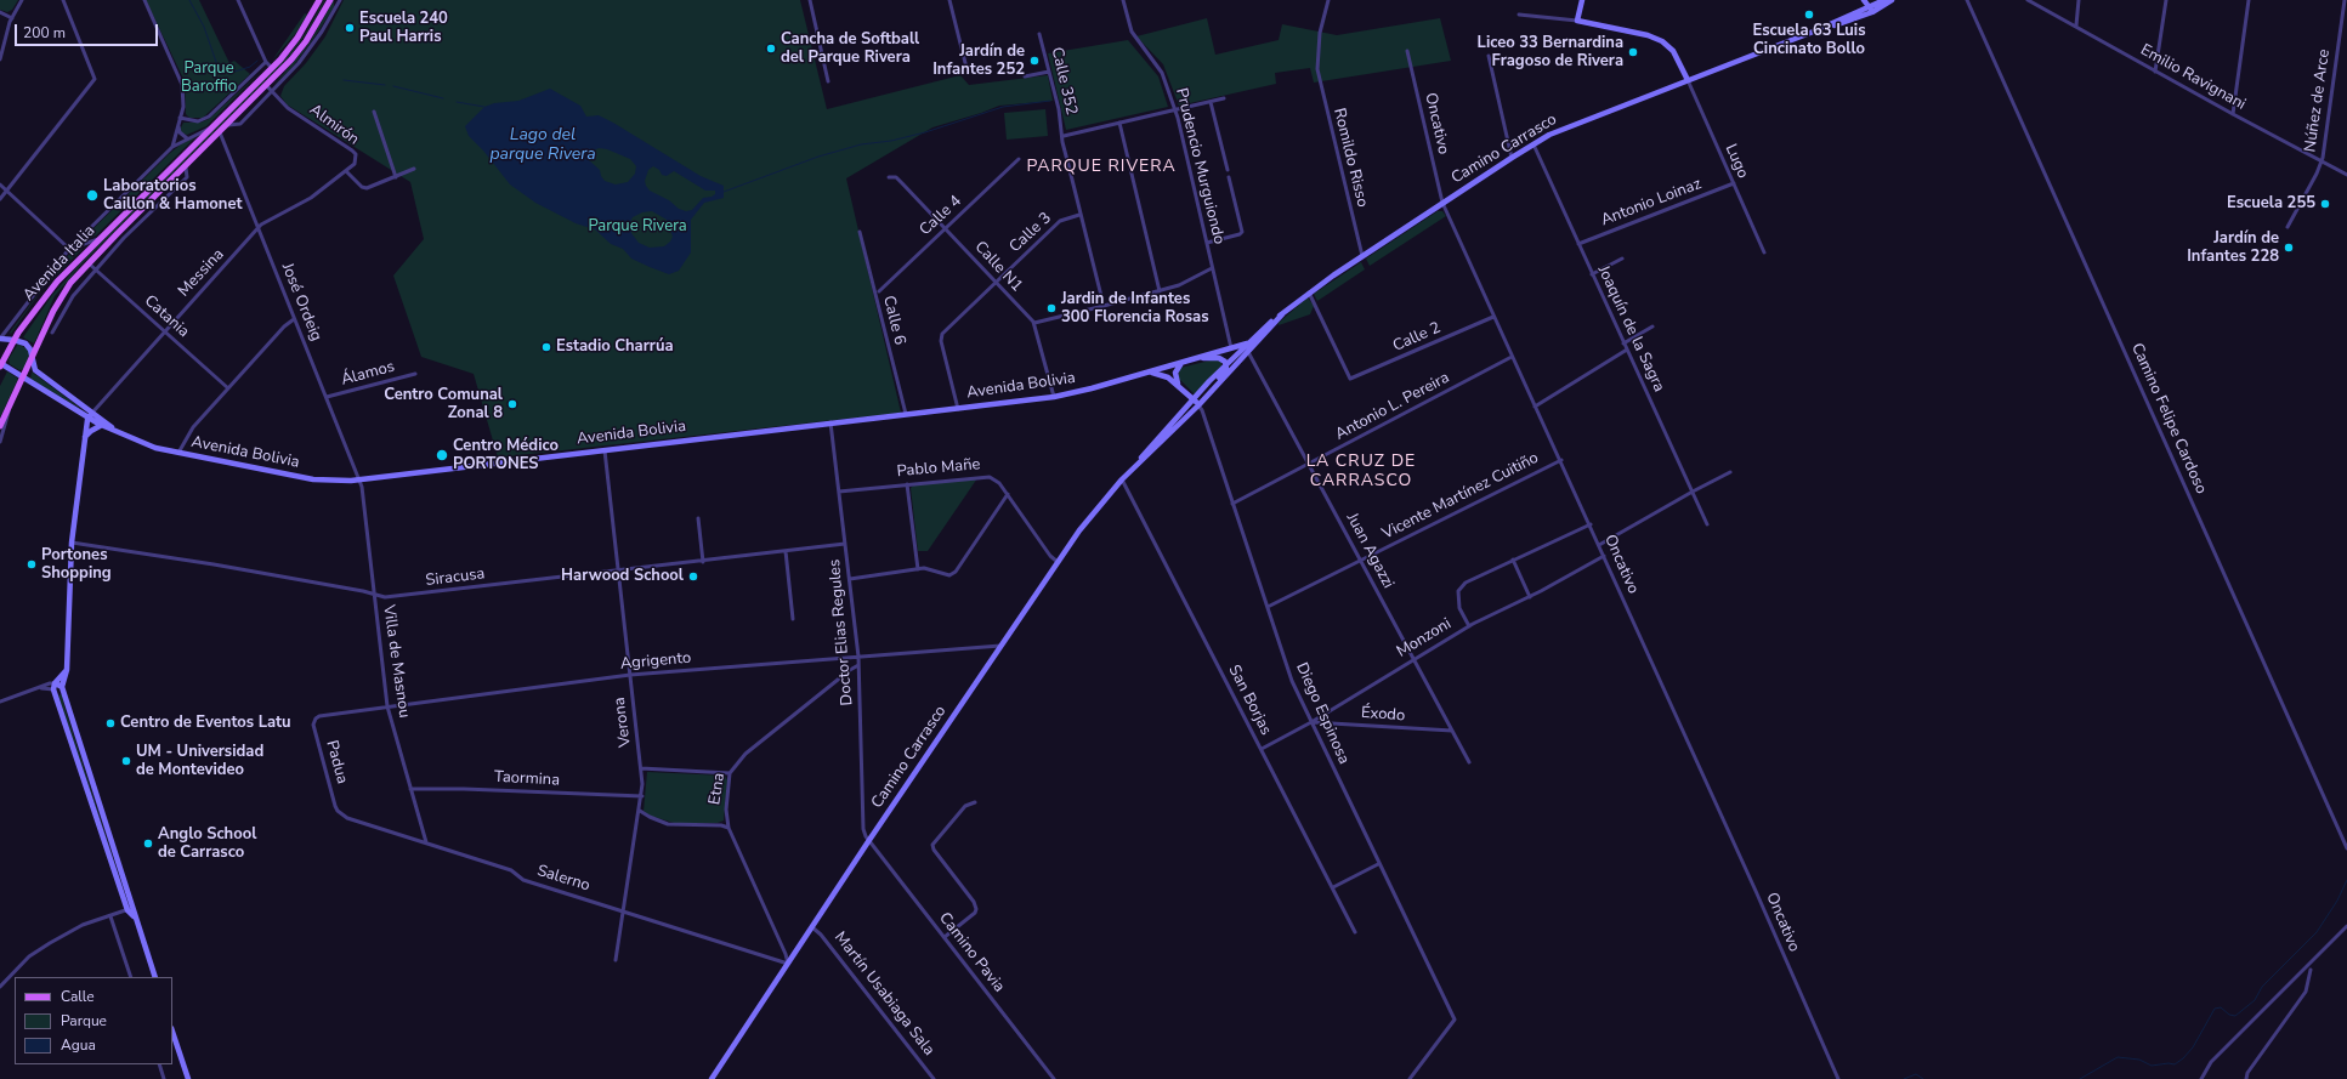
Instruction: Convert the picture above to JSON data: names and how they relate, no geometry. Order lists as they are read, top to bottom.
{
  "streets": {
    "main road": ["Avenida Italia"],
    "street": [
      "Emilio Ravignani",
      "Calle 352",
      "Núñez de Arce",
      "Oncativo",
      "Almirón",
      "Camino Carrasco",
      "Romildo Risso",
      "Lugo",
      "Prudencio Murguiondo",
      "Antonio Loinaz",
      "Calle 4",
      "Calle 3",
      "Calle N1",
      "Messina",
      "José Ordeig",
      "Catania",
      "Calle 6",
      "Joaquín de la Sagra",
      "Calle 2",
      "Álamos",
      "Avenida Bolivia",
      "Antonio L. Pereira",
      "Camino Felipe Cardoso",
      "Pablo Mañe",
      "Vicente Martínez Cuitiño",
      "Juan Agazzi",
      "Siracusa",
      "Doctor Elias Regules",
      "Monzoni",
      "Villa de Masnou",
      "Agrigento",
      "San Borjas",
      "Diego Espinosa",
      "Éxodo",
      "Verona",
      "Padua",
      "Taormina",
      "Etna",
      "Salerno",
      "Camino Pavia",
      "Martín Usabiaga Sala"
    ]
  },
  "crossings": [
    ["Emilio Ravignani", "Núñez de Arce"],
    ["Calle 352", "Calle 3"],
    ["Oncativo", "Camino Carrasco"],
    ["Oncativo", "Calle 2"],
    ["Oncativo", "Antonio L. Pereira"],
    ["Oncativo", "Vicente Martínez Cuitiño"],
    ["Oncativo", "Monzoni"],
    ["Almirón", "Avenida Italia"],
    ["Almirón", "Messina"],
    ["Camino Carrasco", "Romildo Risso"],
    ["Camino Carrasco", "Lugo"],
    ["Camino Carrasco", "Joaquín de la Sagra"],
    ["Camino Carrasco", "Calle 2"],
    ["Camino Carrasco", "Avenida Bolivia"],
    ["Camino Carrasco", "Pablo Mañe"],
    ["Camino Carrasco", "Juan Agazzi"],
    ["Camino Carrasco", "Doctor Elias Regules"],
    ["Camino Carrasco", "Agrigento"],
    ["Camino Carrasco", "San Borjas"],
    ["Camino Carrasco", "Diego Espinosa"],
    ["Camino Carrasco", "Etna"],
    ["Camino Carrasco", "Salerno"],
    ["Camino Carrasco", "Camino Pavia"],
    ["Camino Carrasco", "Martín Usabiaga Sala"],
    ["Lugo", "Antonio Loinaz"],
    ["Prudencio Murguiondo", "Avenida Bolivia"],
    ["Antonio Loinaz", "Joaquín de la Sagra"],
    ["Calle 4", "Calle N1"],
    ["Calle 3", "Calle N1"],
    ["Calle 3", "Avenida Bolivia"],
    ["Avenida Italia", "José Ordeig"],
    ["Avenida Italia", "Catania"],
    ["Avenida Italia", "Avenida Bolivia"],
    ["Calle N1", "Avenida Bolivia"],
    ["Messina", "José Ordeig"],
    ["Messina", "Catania"],
    ["Messina", "Avenida Bolivia"],
    ["José Ordeig", "Álamos"],
    ["José Ordeig", "Avenida Bolivia"],
    ["José Ordeig", "Villa de Masnou"],
    ["Calle 6", "Avenida Bolivia"],
    ["Avenida Bolivia", "Doctor Elias Regules"],
    ["Avenida Bolivia", "Villa de Masnou"],
    ["Avenida Bolivia", "Verona"],
    ["Antonio L. Pereira", "Juan Agazzi"],
    ["Antonio L. Pereira", "Diego Espinosa"],
    ["Pablo Mañe", "Doctor Elias Regules"],
    ["Vicente Martínez Cuitiño", "Juan Agazzi"],
    ["Vicente Martínez Cuitiño", "Diego Espinosa"],
    ["Juan Agazzi", "Monzoni"],
    ["Juan Agazzi", "Éxodo"],
    ["Siracusa", "Doctor Elias Regules"],
    ["Siracusa", "Villa de Masnou"],
    ["Siracusa", "Verona"],
    ["Doctor Elias Regules", "Agrigento"],
    ["Doctor Elias Regules", "Etna"],
    ["Doctor Elias Regules", "Camino Pavia"],
    ["Monzoni", "San Borjas"],
    ["Monzoni", "Diego Espinosa"],
    ["Monzoni", "Éxodo"],
    ["Villa de Masnou", "Agrigento"],
    ["Villa de Masnou", "Taormina"],
    ["Villa de Masnou", "Salerno"],
    ["Agrigento", "Verona"],
    ["Agrigento", "Padua"],
    ["Diego Espinosa", "Éxodo"],
    ["Verona", "Taormina"],
    ["Verona", "Salerno"],
    ["Padua", "Salerno"],
    ["Etna", "Salerno"]
  ],
  "districts": ["PARQUE RIVERA", "LA CRUZ DE CARRASCO"],
  "water": ["Lago del parque Rivera"],
  "parks": ["Parque Baroffio", "Parque Rivera"],
  "places": [
    "Escuela 63 Luis Cincinato Bollo",
    "Escuela 240 Paul Harris",
    "Cancha de Softball del Parque Rivera",
    "Liceo 33 Bernardina Fragoso de Rivera",
    "Jardín de Infantes 252",
    "Laboratorios Caillon & Hamonet",
    "Escuela 255",
    "Jardín de Infantes 228",
    "Jardin de Infantes 300 Florencia Rosas",
    "Estadio Charrúa",
    "Centro Comunal Zonal 8",
    "Centro Médico PORTONES",
    "Portones Shopping",
    "Harwood School",
    "Centro de Eventos Latu",
    "UM - Universidad de Montevideo",
    "Anglo School de Carrasco"
  ],
  "legend": ["Calle", "Parque", "Agua"],
  "scale_bar": "200 m"
}
